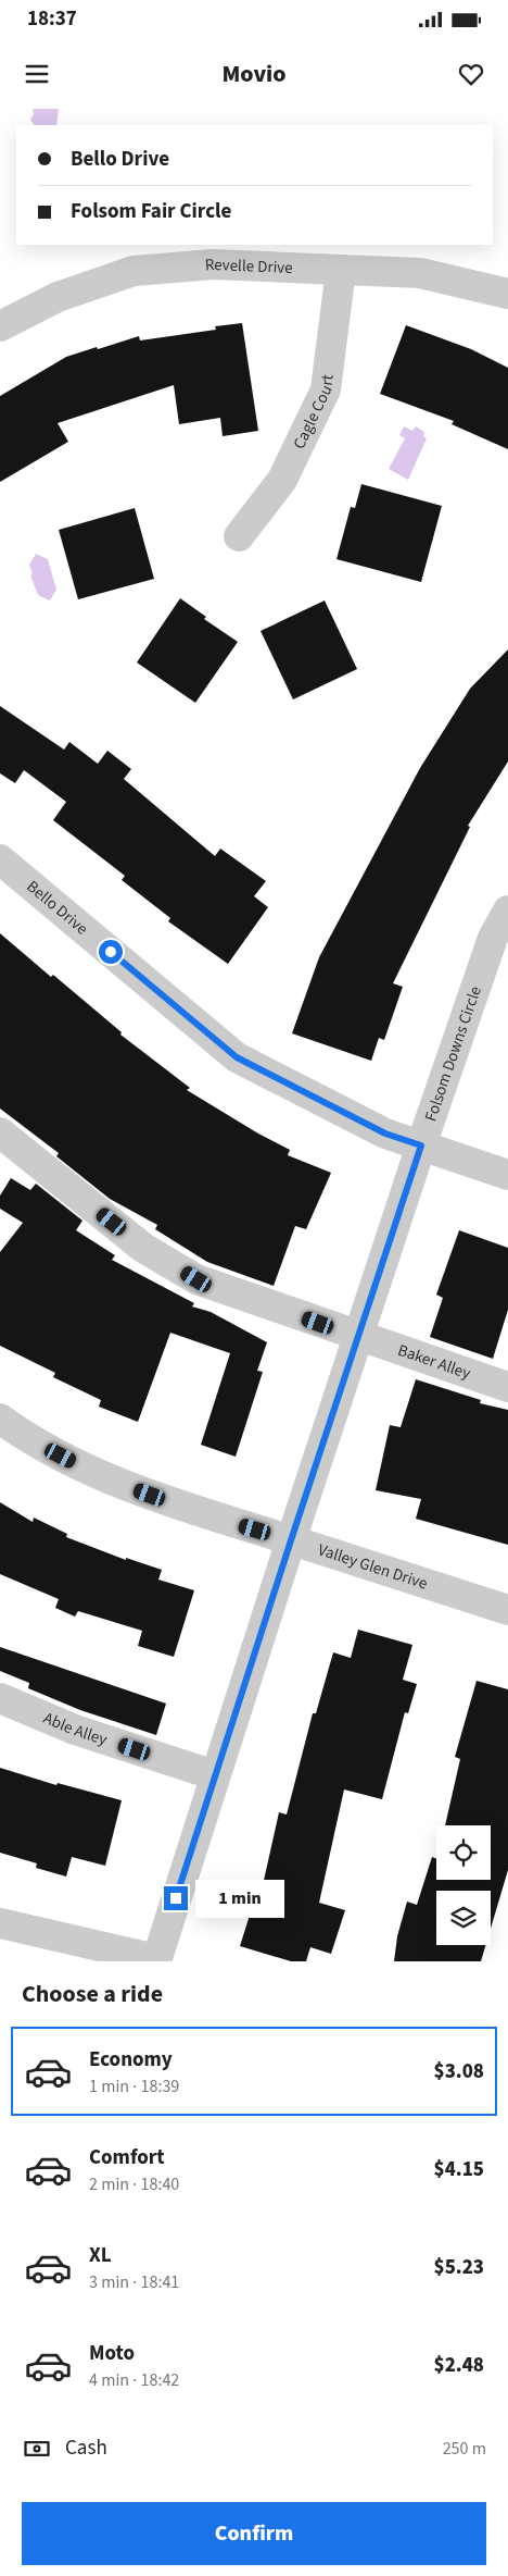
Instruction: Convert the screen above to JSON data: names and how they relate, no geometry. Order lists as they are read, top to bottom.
{
  "streets": {
    "street": [
      "Revelle Drive",
      "Cagle Court",
      "Bello Drive",
      "Folsom Downs Circle",
      "Baker Alley",
      "Valley Glen Drive",
      "Able Alley"
    ]
  },
  "crossings": [
    ["Revelle Drive", "Cagle Court"],
    ["Bello Drive", "Folsom Downs Circle"],
    ["Folsom Downs Circle", "Baker Alley"],
    ["Folsom Downs Circle", "Valley Glen Drive"],
    ["Folsom Downs Circle", "Able Alley"]
  ],
  "page": {
    "status": "18:37",
    "header": "Movio",
    "banner": ["Bello Drive", "Folsom Fair Circle"],
    "bubble": "1 min",
    "heading": "Choose a ride",
    "list": [
      {
        "name": "Economy",
        "note": "1 min · 18:39",
        "value": "$3.08"
      },
      {
        "name": "Comfort",
        "note": "2 min · 18:40",
        "value": "$4.15"
      },
      {
        "name": "XL",
        "note": "3 min · 18:41",
        "value": "$5.23"
      },
      {
        "name": "Moto",
        "note": "4 min · 18:42",
        "value": "$2.48"
      }
    ],
    "pay": ["Cash", "250 m"],
    "buttons": "Confirm"
  }
}
